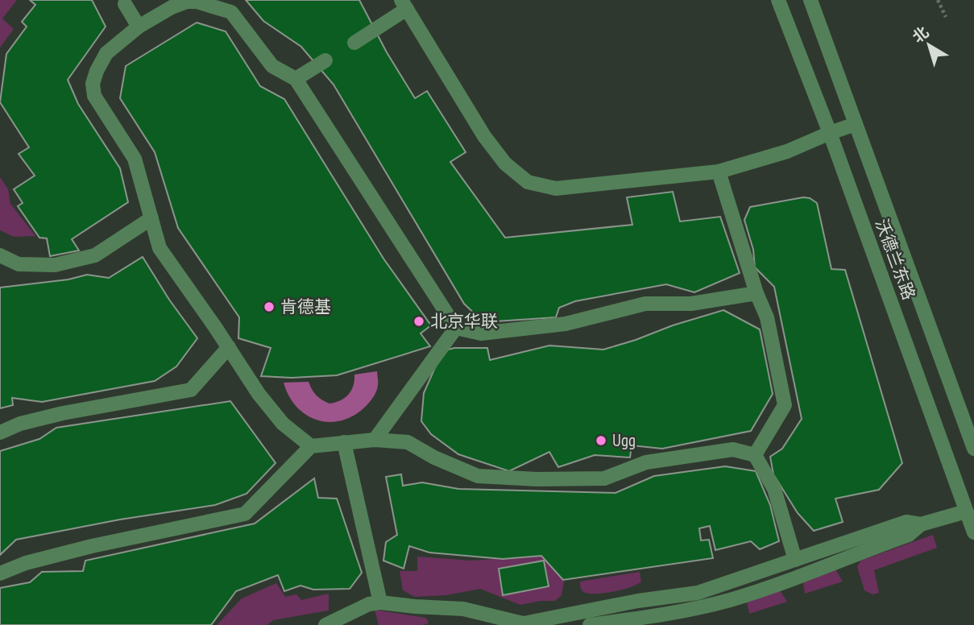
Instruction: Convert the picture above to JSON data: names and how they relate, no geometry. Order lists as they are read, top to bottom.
{
  "streets": {
    "street": ["沃德兰东路"]
  },
  "places": ["肯德基", "北京华联", "Ugg"],
  "north": "top left"
}
